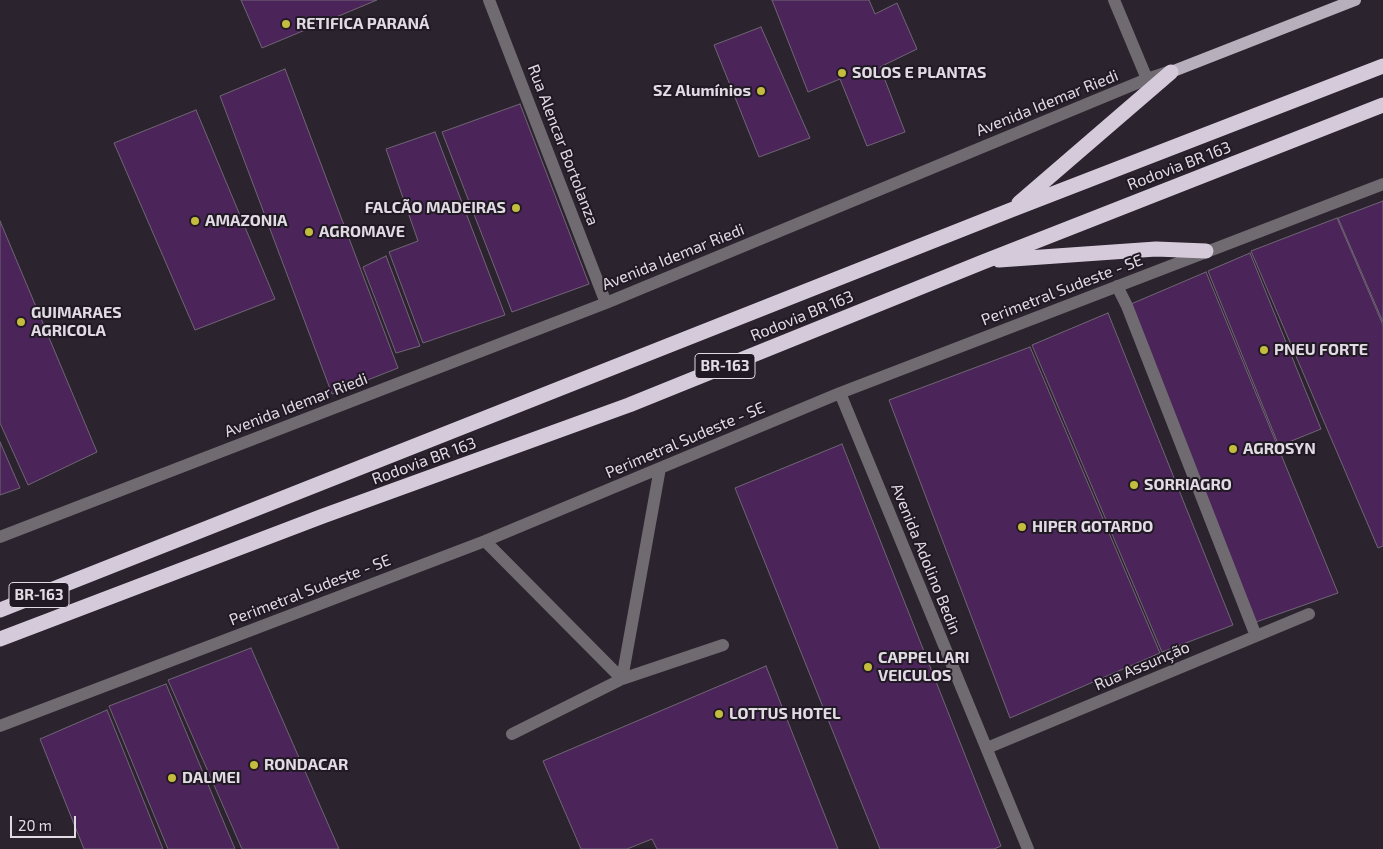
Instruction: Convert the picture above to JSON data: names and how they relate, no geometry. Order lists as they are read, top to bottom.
{
  "streets": {
    "highway": ["Rodovia BR 163", "BR-163"],
    "main road": ["Avenida Idemar Riedi"],
    "street": [
      "Rua Alencar Bortolanza",
      "Perimetral Sudeste - SE",
      "Avenida Adolino Bedin",
      "Rua Assunção"
    ]
  },
  "crossings": [
    ["Avenida Idemar Riedi", "Rua Alencar Bortolanza"],
    ["Perimetral Sudeste - SE", "Avenida Adolino Bedin"],
    ["Avenida Adolino Bedin", "Rua Assunção"]
  ],
  "places": [
    "RETIFICA PARANÁ",
    "SOLOS E PLANTAS",
    "SZ Alumínios",
    "FALCÃO MADEIRAS",
    "AMAZONIA",
    "AGROMAVE",
    "GUIMARAES AGRICOLA",
    "PNEU FORTE",
    "AGROSYN",
    "SORRIAGRO",
    "HIPER GOTARDO",
    "CAPPELLARI VEICULOS",
    "LOTTUS HOTEL",
    "RONDACAR",
    "DALMEI"
  ],
  "scale_bar": "20 m"
}
